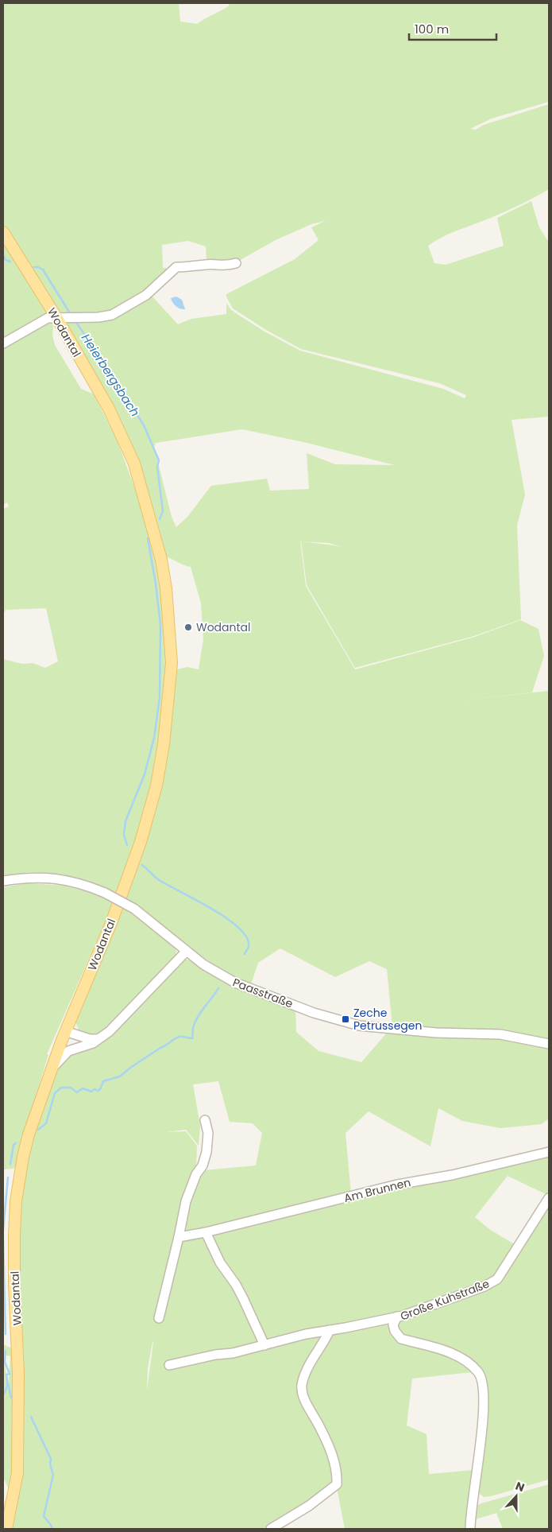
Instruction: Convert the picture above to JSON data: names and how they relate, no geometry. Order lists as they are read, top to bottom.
{
  "streets": {
    "main road": ["Wodantal"],
    "street": ["Paasstraße", "Am Brunnen", "Große Kuhstraße"]
  },
  "crossings": [
    ["Wodantal", "Paasstraße"]
  ],
  "water": ["Heierbergsbach"],
  "places": {
    "other": ["Wodantal"],
    "transit": ["Zeche Petrussegen"]
  },
  "scale_bar": "100 m",
  "north": "top"
}
